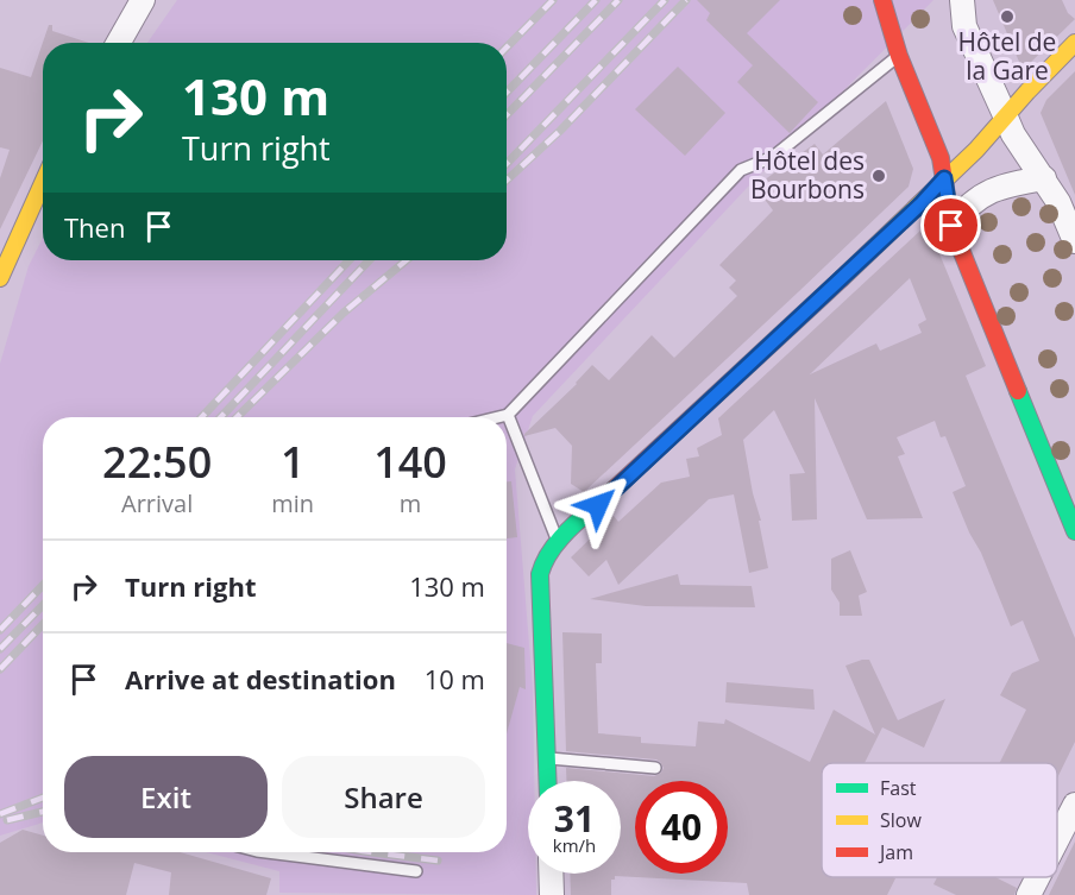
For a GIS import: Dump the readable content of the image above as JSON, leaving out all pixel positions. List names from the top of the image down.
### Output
{
  "places": ["Hôtel de la Gare", "Hôtel des Bourbons"],
  "legend": ["Fast", "Slow", "Jam"],
  "page": {
    "turn": ["130 m", "Turn right"],
    "then": "Then",
    "eta": [
      "22:50",
      "Arrival",
      "1",
      "min",
      "140",
      "m"
    ],
    "list": [
      {
        "name": "Turn right",
        "value": "130 m"
      },
      {
        "name": "Arrive at destination",
        "value": "10 m"
      }
    ],
    "buttons": ["Exit", "Share"],
    "speed": "31 km/h",
    "limit": "40"
  }
}
